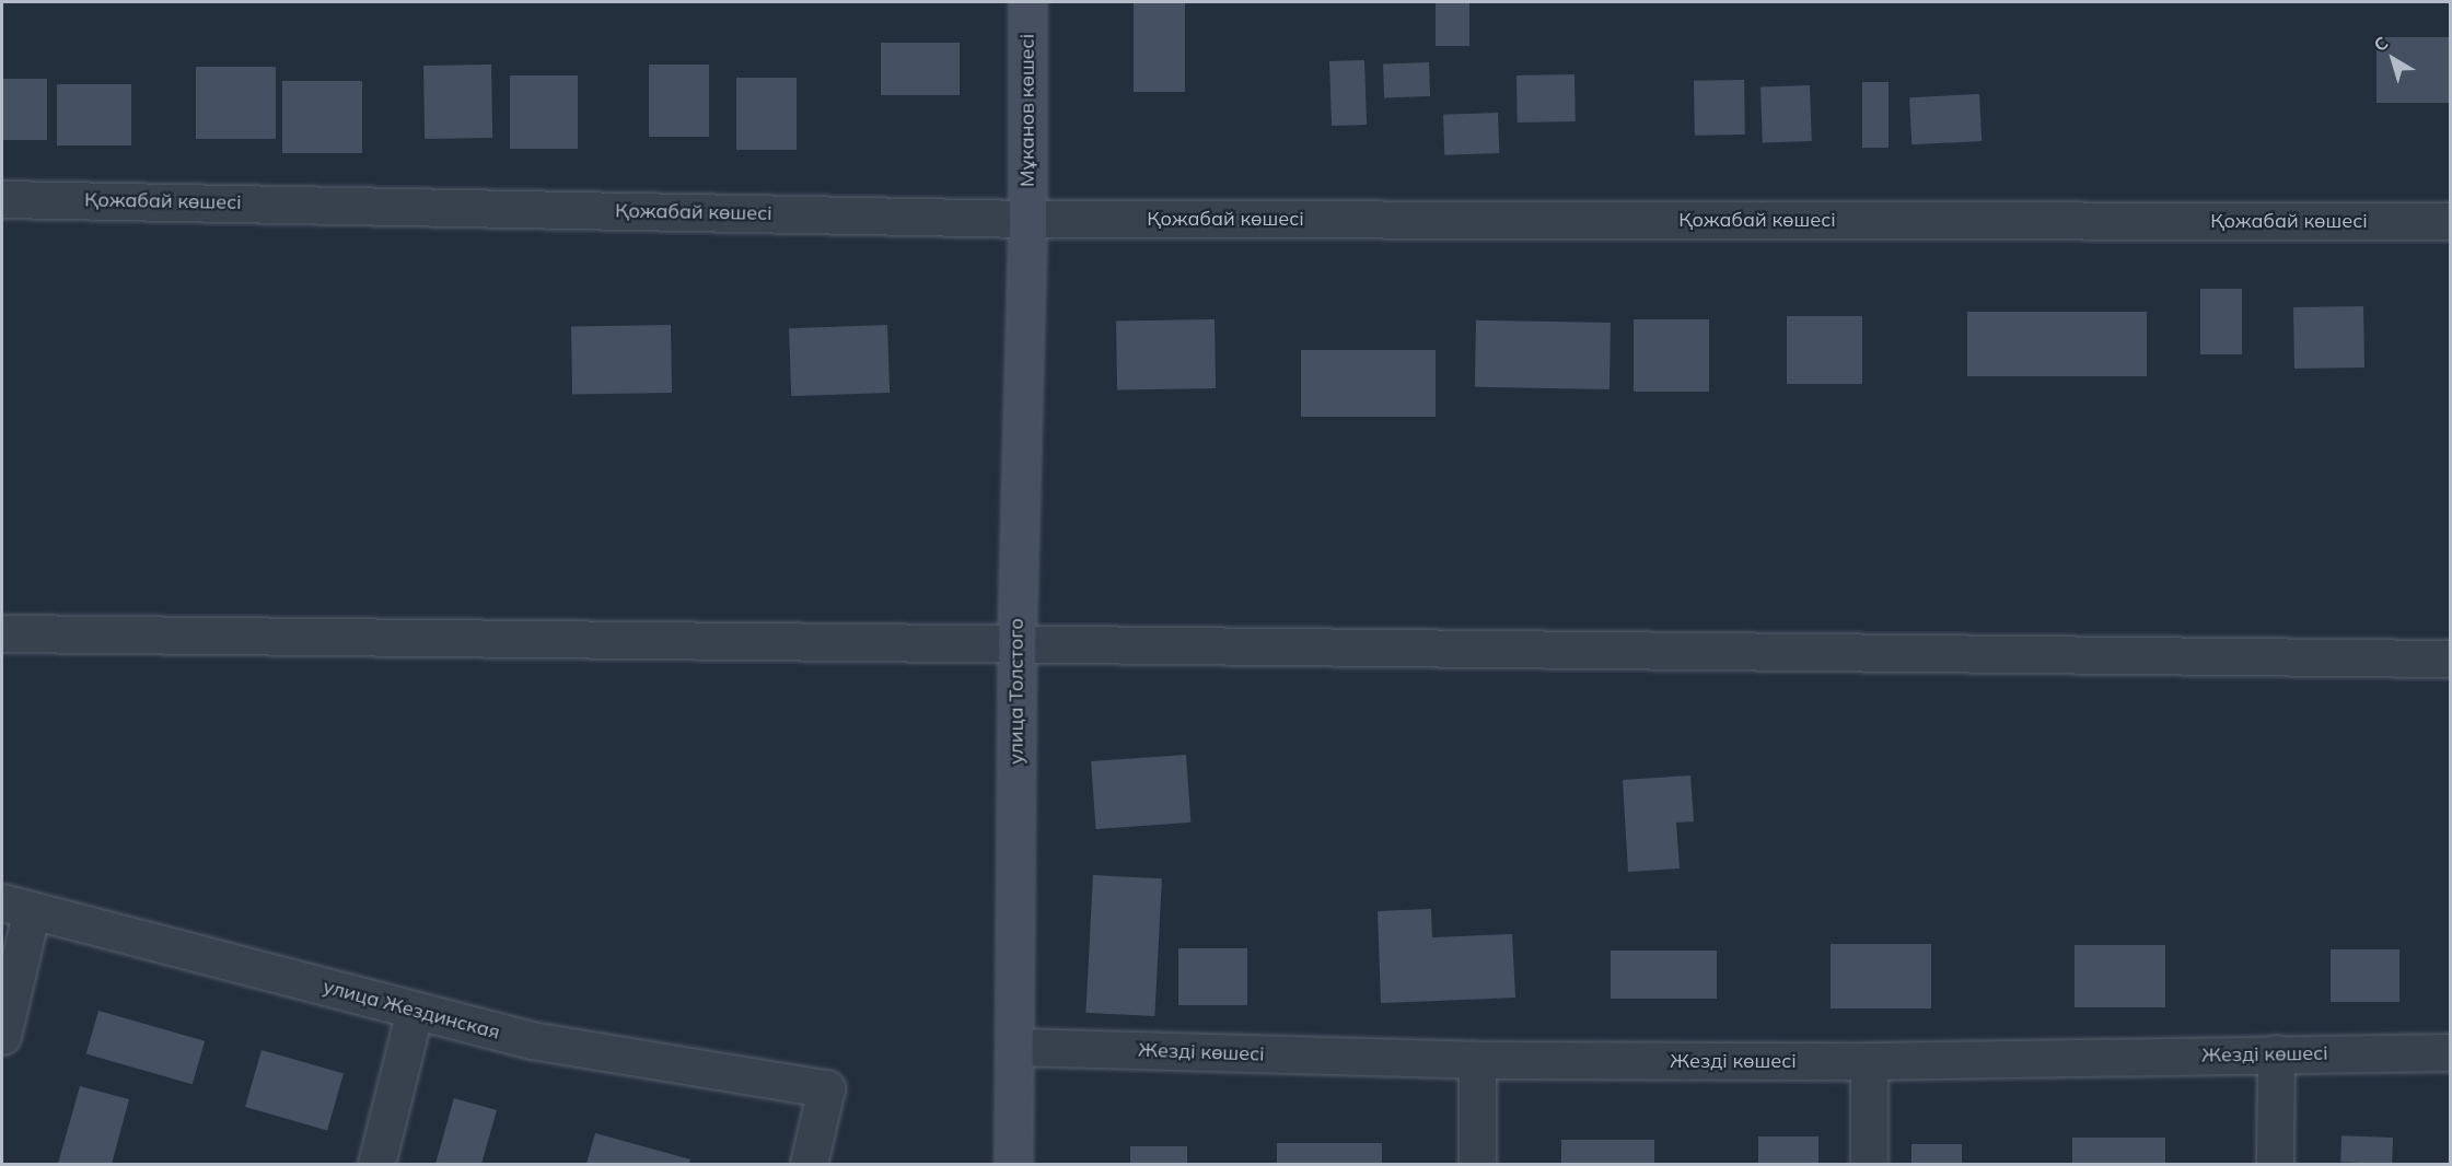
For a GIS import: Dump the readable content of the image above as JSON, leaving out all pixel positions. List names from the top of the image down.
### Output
{
  "streets": {
    "street": [
      "Мұканов көшесі",
      "Қожабай көшесі",
      "улица Толстого",
      "улица Жездинская",
      "Жезді көшесі"
    ]
  },
  "crossings": [
    ["Мұканов көшесі", "Қожабай көшесі"],
    ["Мұканов көшесі", "улица Толстого"],
    ["Қожабай көшесі", "улица Толстого"],
    ["улица Толстого", "Жезді көшесі"]
  ],
  "north": "top left"
}
